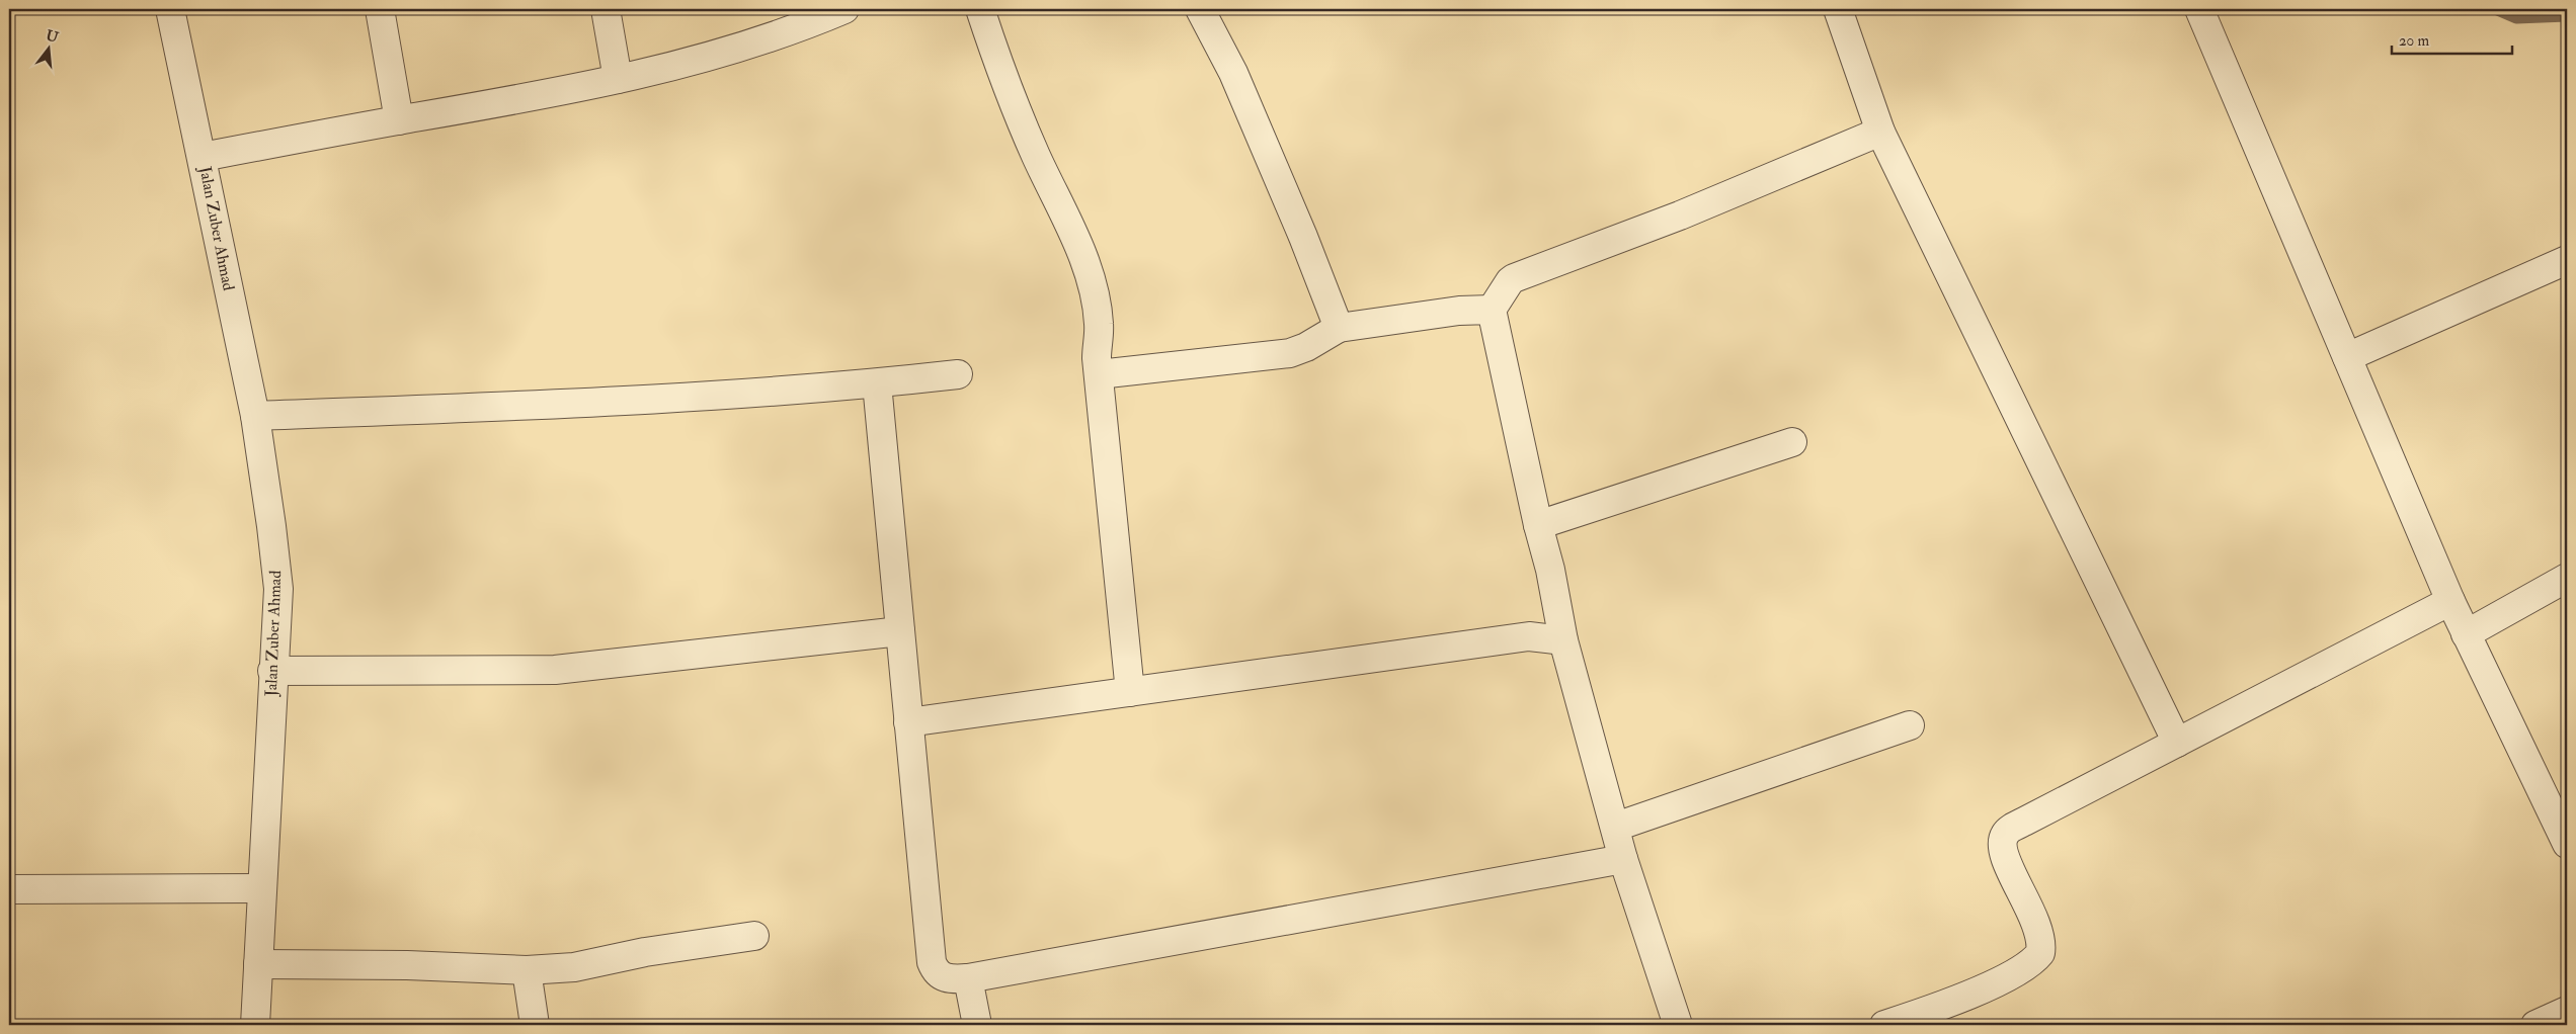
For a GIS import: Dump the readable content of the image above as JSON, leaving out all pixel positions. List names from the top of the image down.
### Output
{
  "streets": {
    "street": ["Jalan Zuber Ahmad"]
  },
  "scale_bar": "20 m",
  "north": "top"
}
